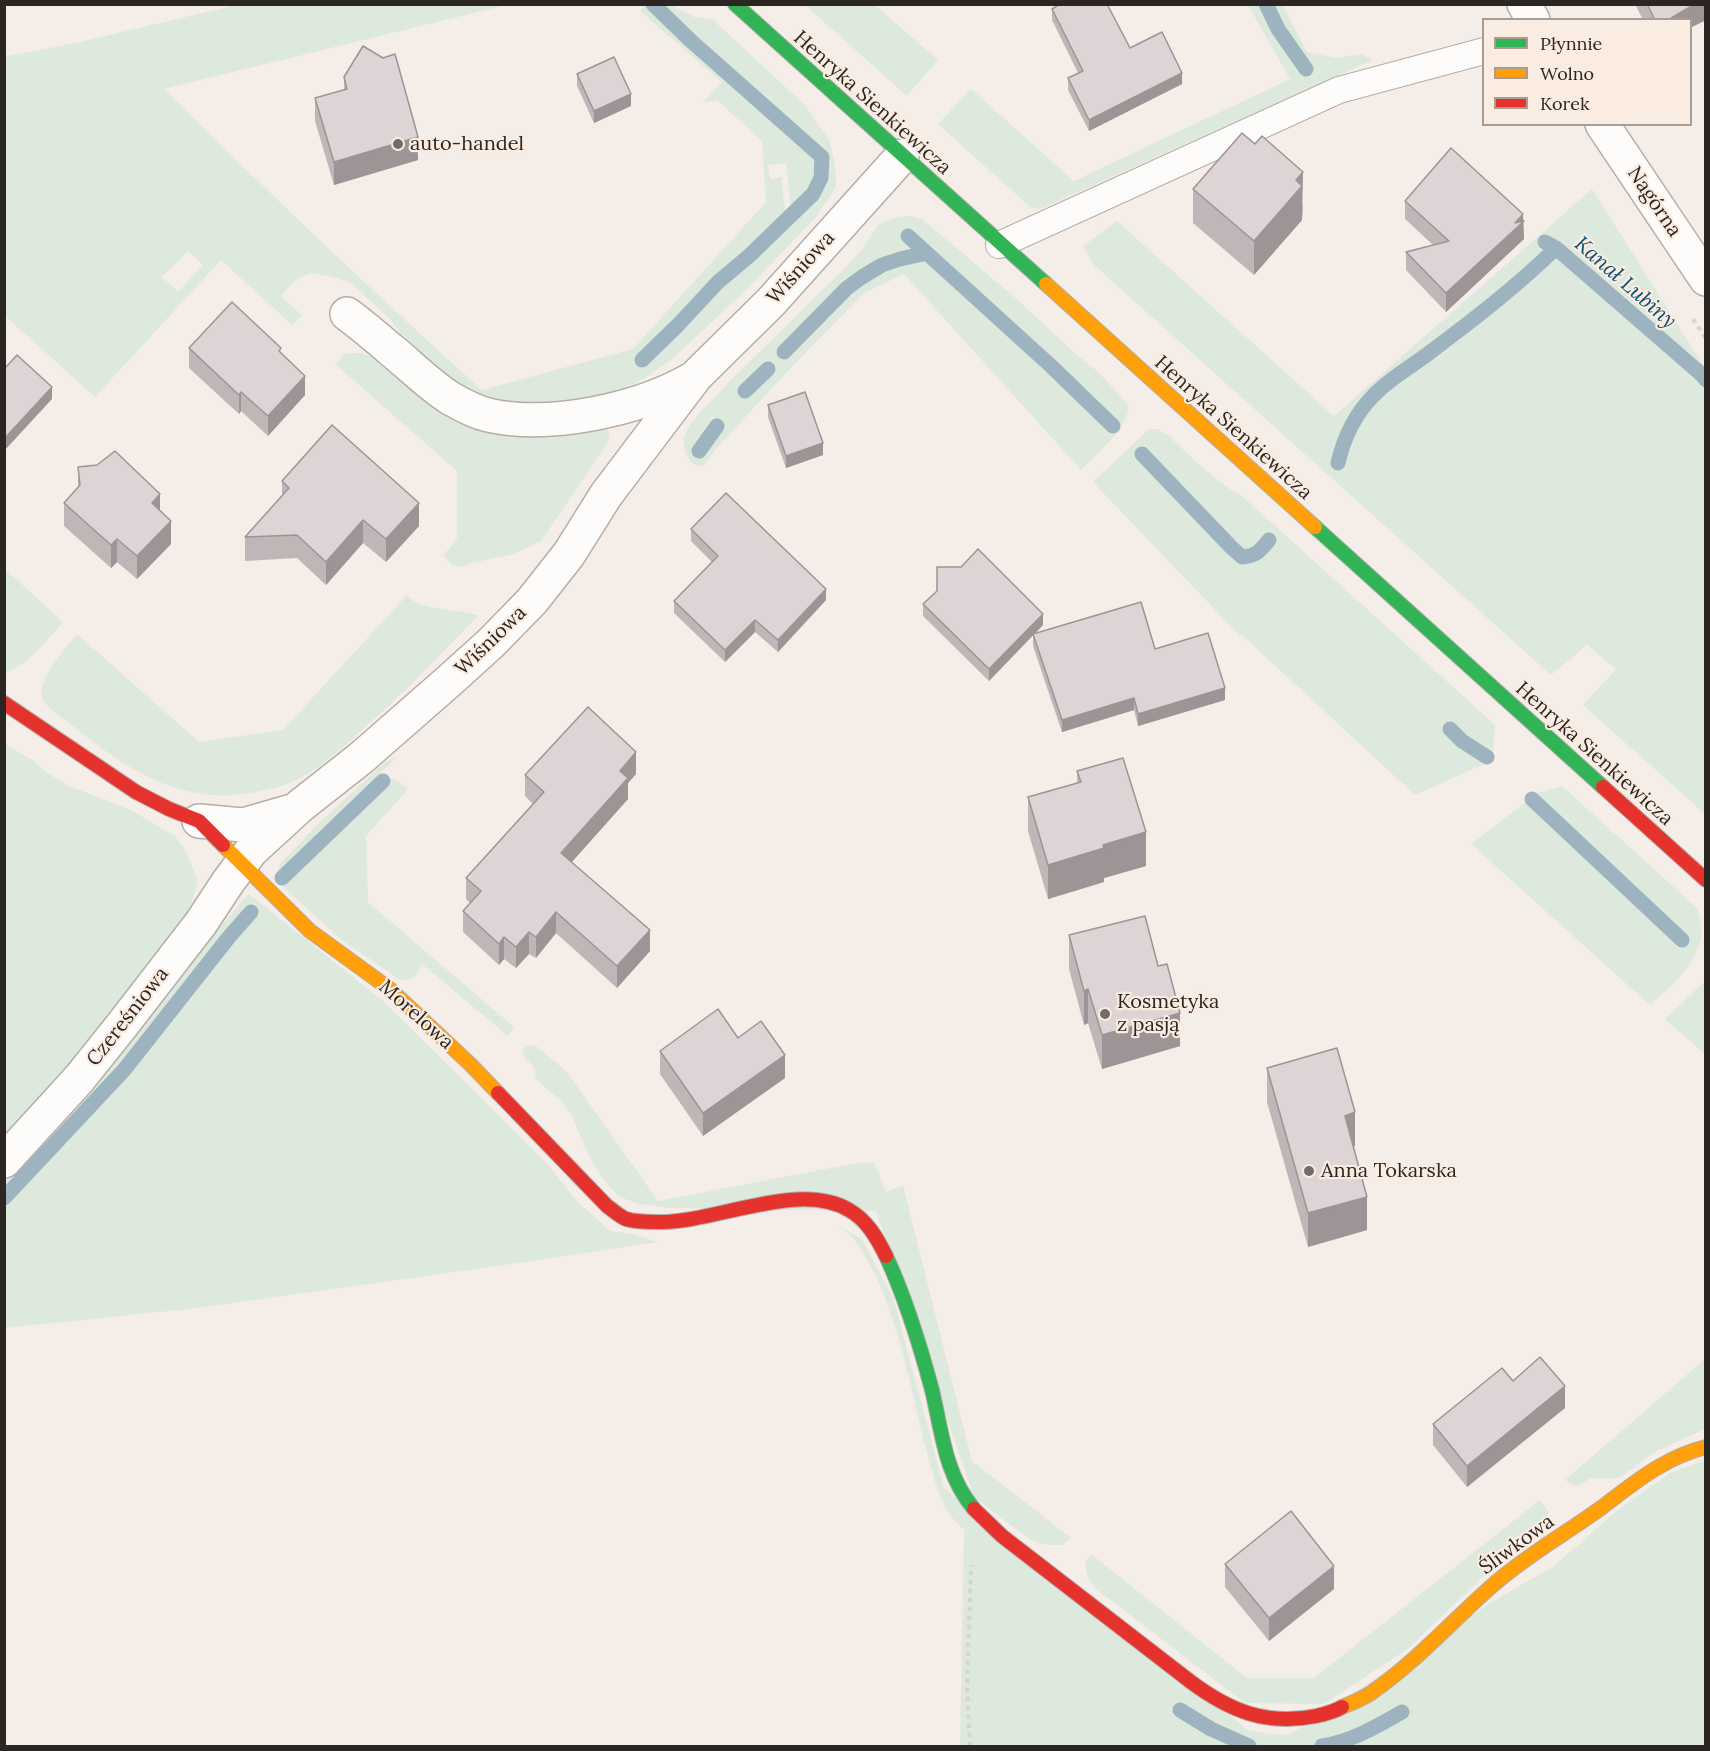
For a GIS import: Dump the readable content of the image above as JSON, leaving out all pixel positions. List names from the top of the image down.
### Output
{
  "streets": {
    "street": [
      "Henryka Sienkiewicza",
      "Nagórna",
      "Wiśniowa",
      "Morelowa",
      "Czereśniowa",
      "Śliwkowa"
    ]
  },
  "crossings": [
    ["Henryka Sienkiewicza", "Wiśniowa"],
    ["Wiśniowa", "Morelowa"],
    ["Wiśniowa", "Czereśniowa"],
    ["Morelowa", "Czereśniowa"],
    ["Morelowa", "Śliwkowa"]
  ],
  "water": ["Kanał Lubiny"],
  "places": ["auto-handel", "Kosmetyka z pasją", "Anna Tokarska"],
  "legend": ["Płynnie", "Wolno", "Korek"]
}
